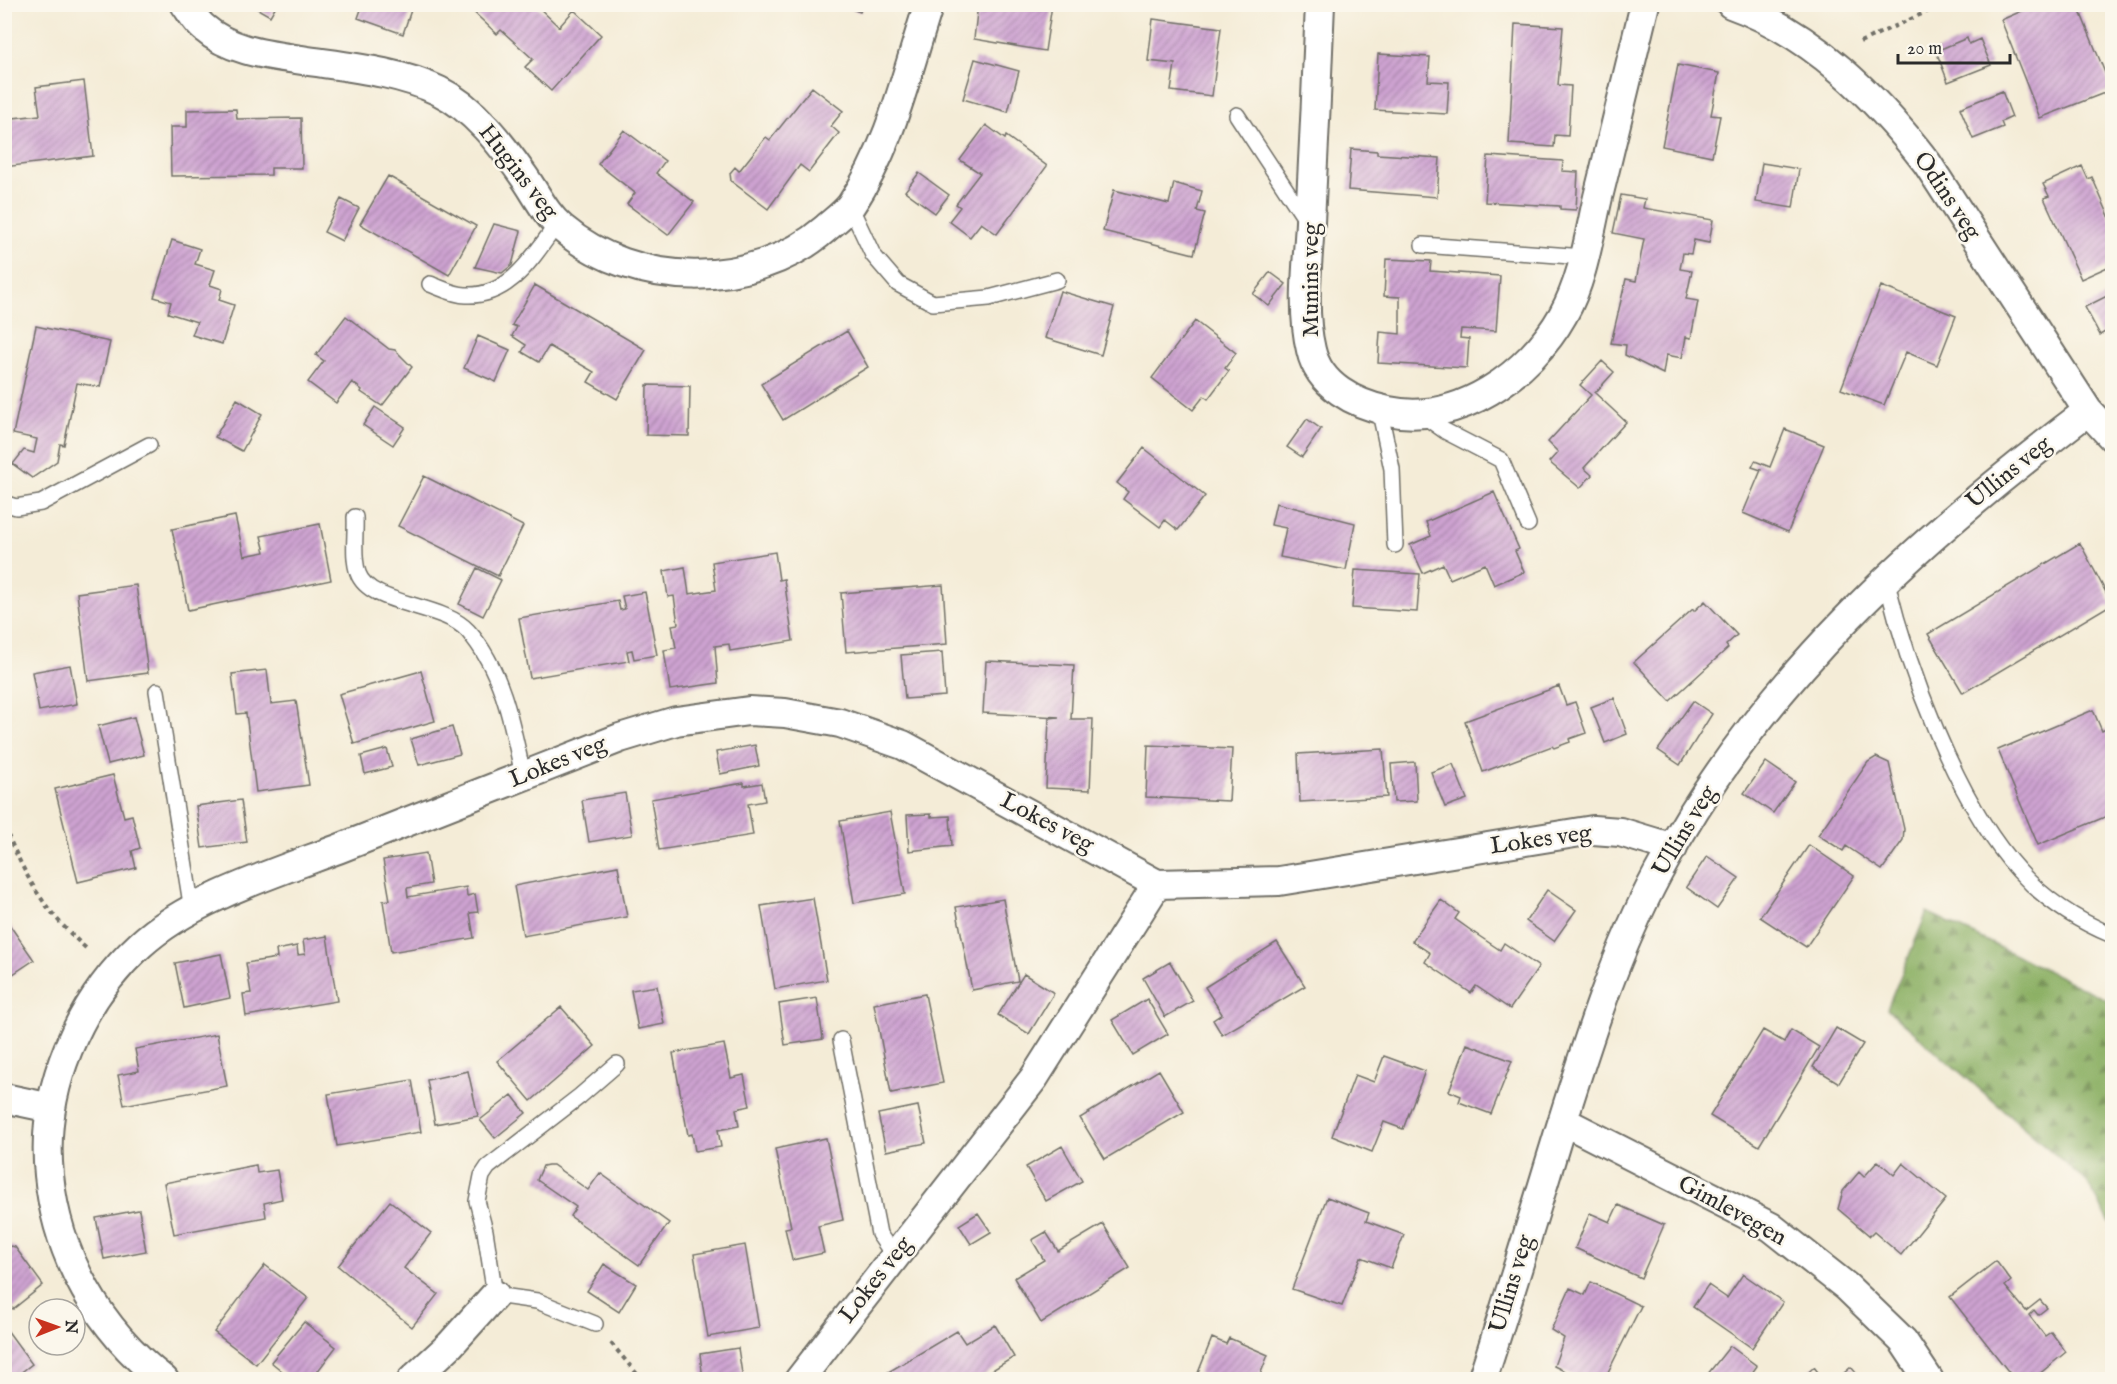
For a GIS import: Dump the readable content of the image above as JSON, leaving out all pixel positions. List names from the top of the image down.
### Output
{
  "streets": {
    "street": [
      "Hugins veg",
      "Odins veg",
      "Munins veg",
      "Ullins veg",
      "Lokes veg",
      "Gimlevegen"
    ]
  },
  "crossings": [
    ["Odins veg", "Ullins veg"],
    ["Ullins veg", "Lokes veg"],
    ["Ullins veg", "Gimlevegen"]
  ],
  "scale_bar": "20 m",
  "north": "right"
}
